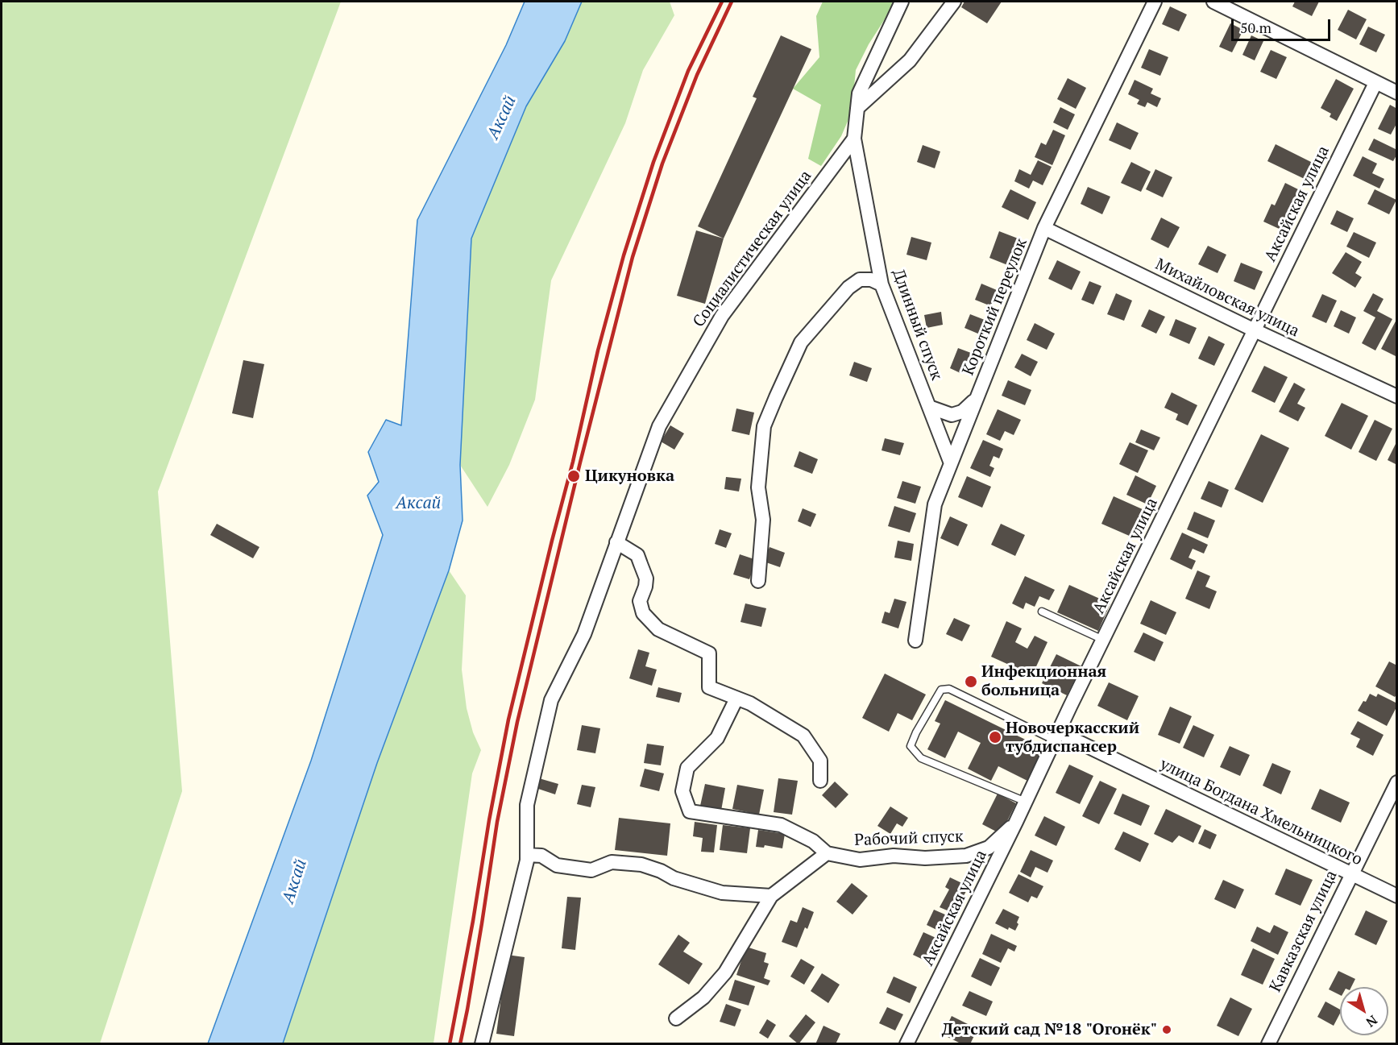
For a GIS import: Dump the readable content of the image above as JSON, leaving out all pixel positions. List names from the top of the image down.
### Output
{
  "streets": {
    "street": [
      "Аксайская улица",
      "Социалистическая улица",
      "Михайловская улица",
      "Короткий переулок",
      "Длинный спуск",
      "улица Богдана Хмельницкого",
      "Рабочий спуск",
      "Кавказская улица"
    ]
  },
  "crossings": [
    ["Аксайская улица", "Михайловская улица"],
    ["Аксайская улица", "улица Богдана Хмельницкого"],
    ["Аксайская улица", "Рабочий спуск"],
    ["Социалистическая улица", "Длинный спуск"],
    ["Михайловская улица", "Короткий переулок"],
    ["Короткий переулок", "Длинный спуск"],
    ["улица Богдана Хмельницкого", "Кавказская улица"]
  ],
  "water": ["Аксай"],
  "places": [
    "Цикуновка",
    "Инфекционная больница",
    "Новочеркасский тубдиспансер",
    "Детский сад №18 \"Огонёк\""
  ],
  "scale_bar": "50 m",
  "north": "bottom right"
}
